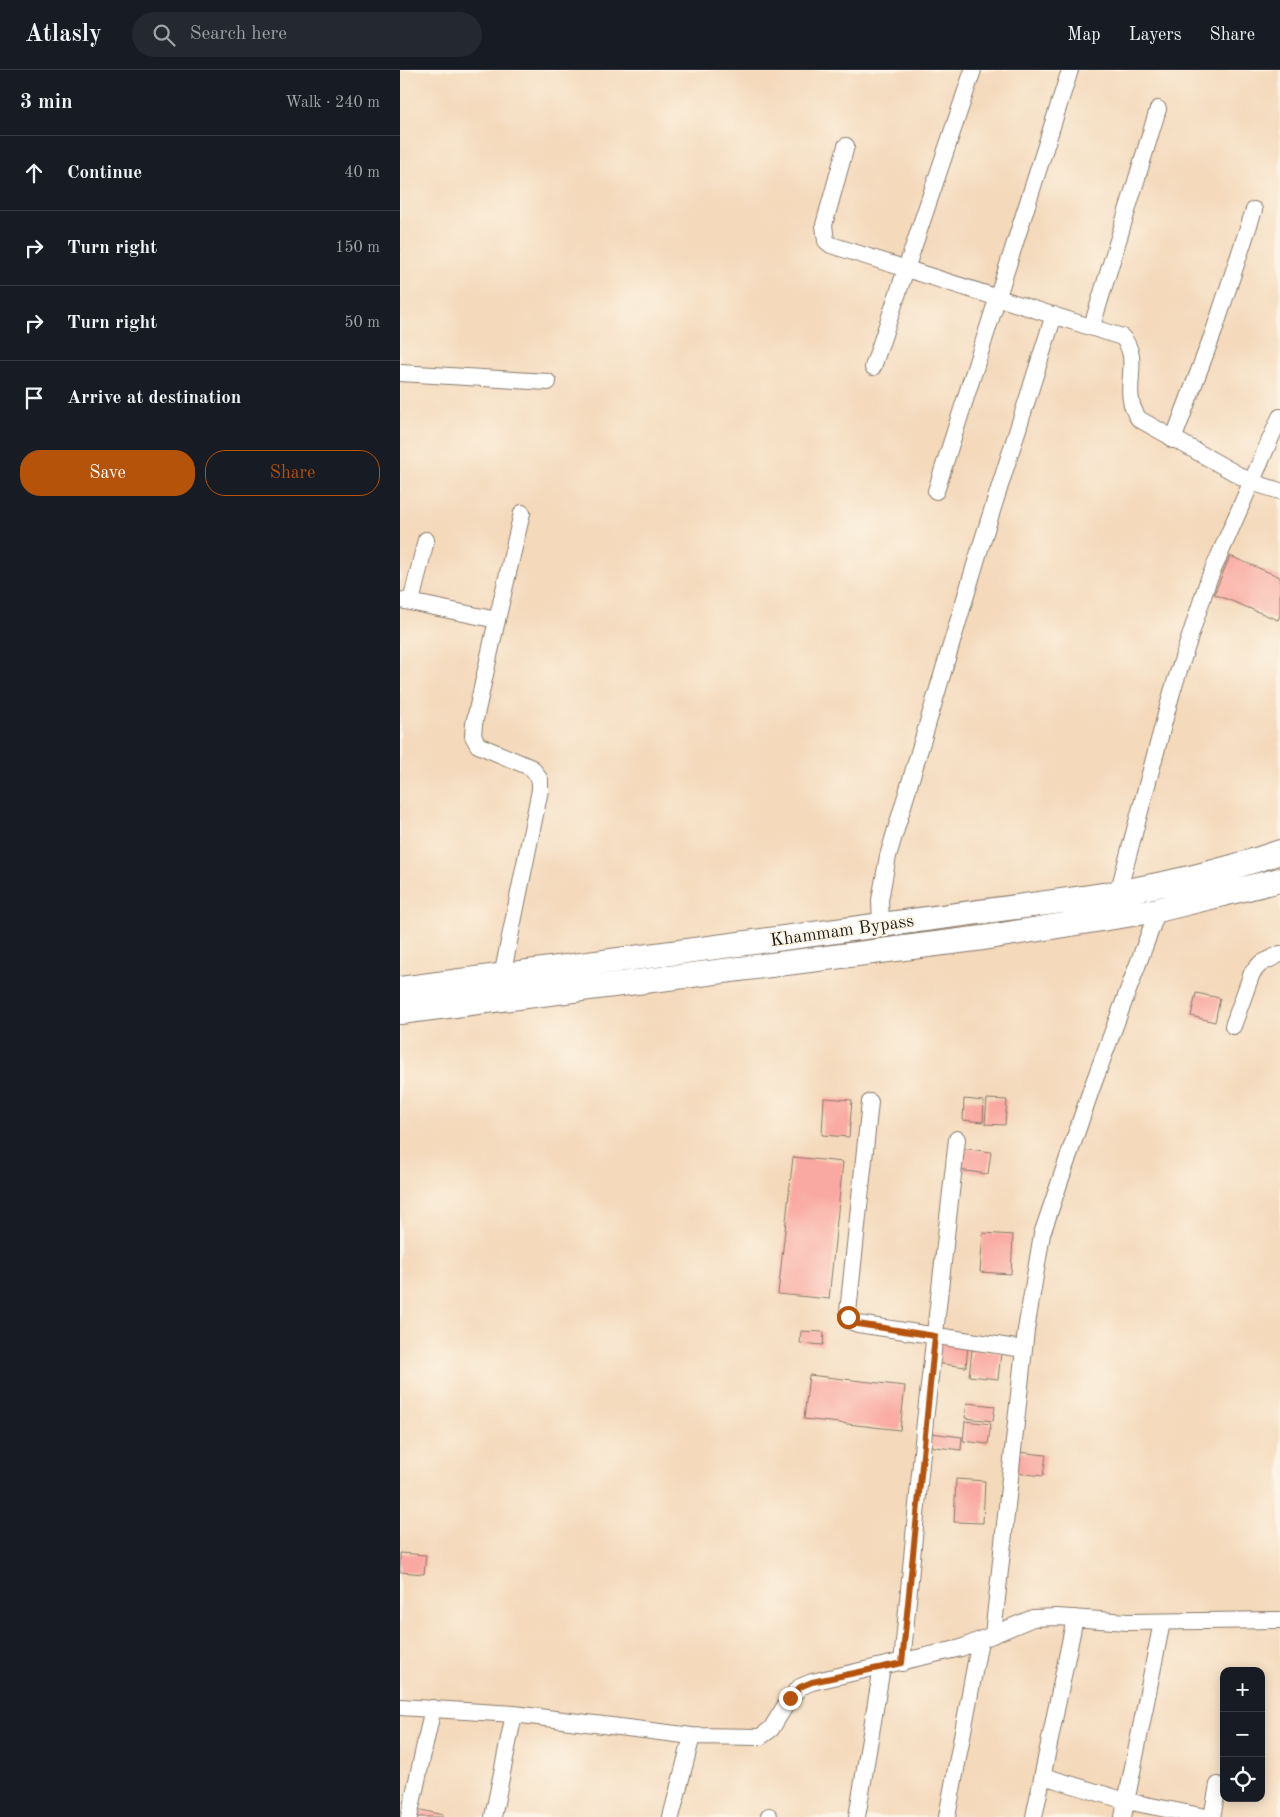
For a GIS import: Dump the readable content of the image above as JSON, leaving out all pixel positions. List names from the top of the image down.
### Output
{
  "streets": {
    "highway": ["Khammam Bypass"]
  },
  "page": {
    "header": "Atlasly",
    "search": "Search here",
    "nav": ["Map", "Layers", "Share"],
    "heading": ["3 min", "Walk · 240 m"],
    "list": [
      ["Continue", "40 m"],
      ["Turn right", "150 m"],
      ["Turn right", "50 m"],
      "Arrive at destination"
    ],
    "buttons": ["Save", "Share"],
    "map_buttons": ["+", "−"]
  }
}
